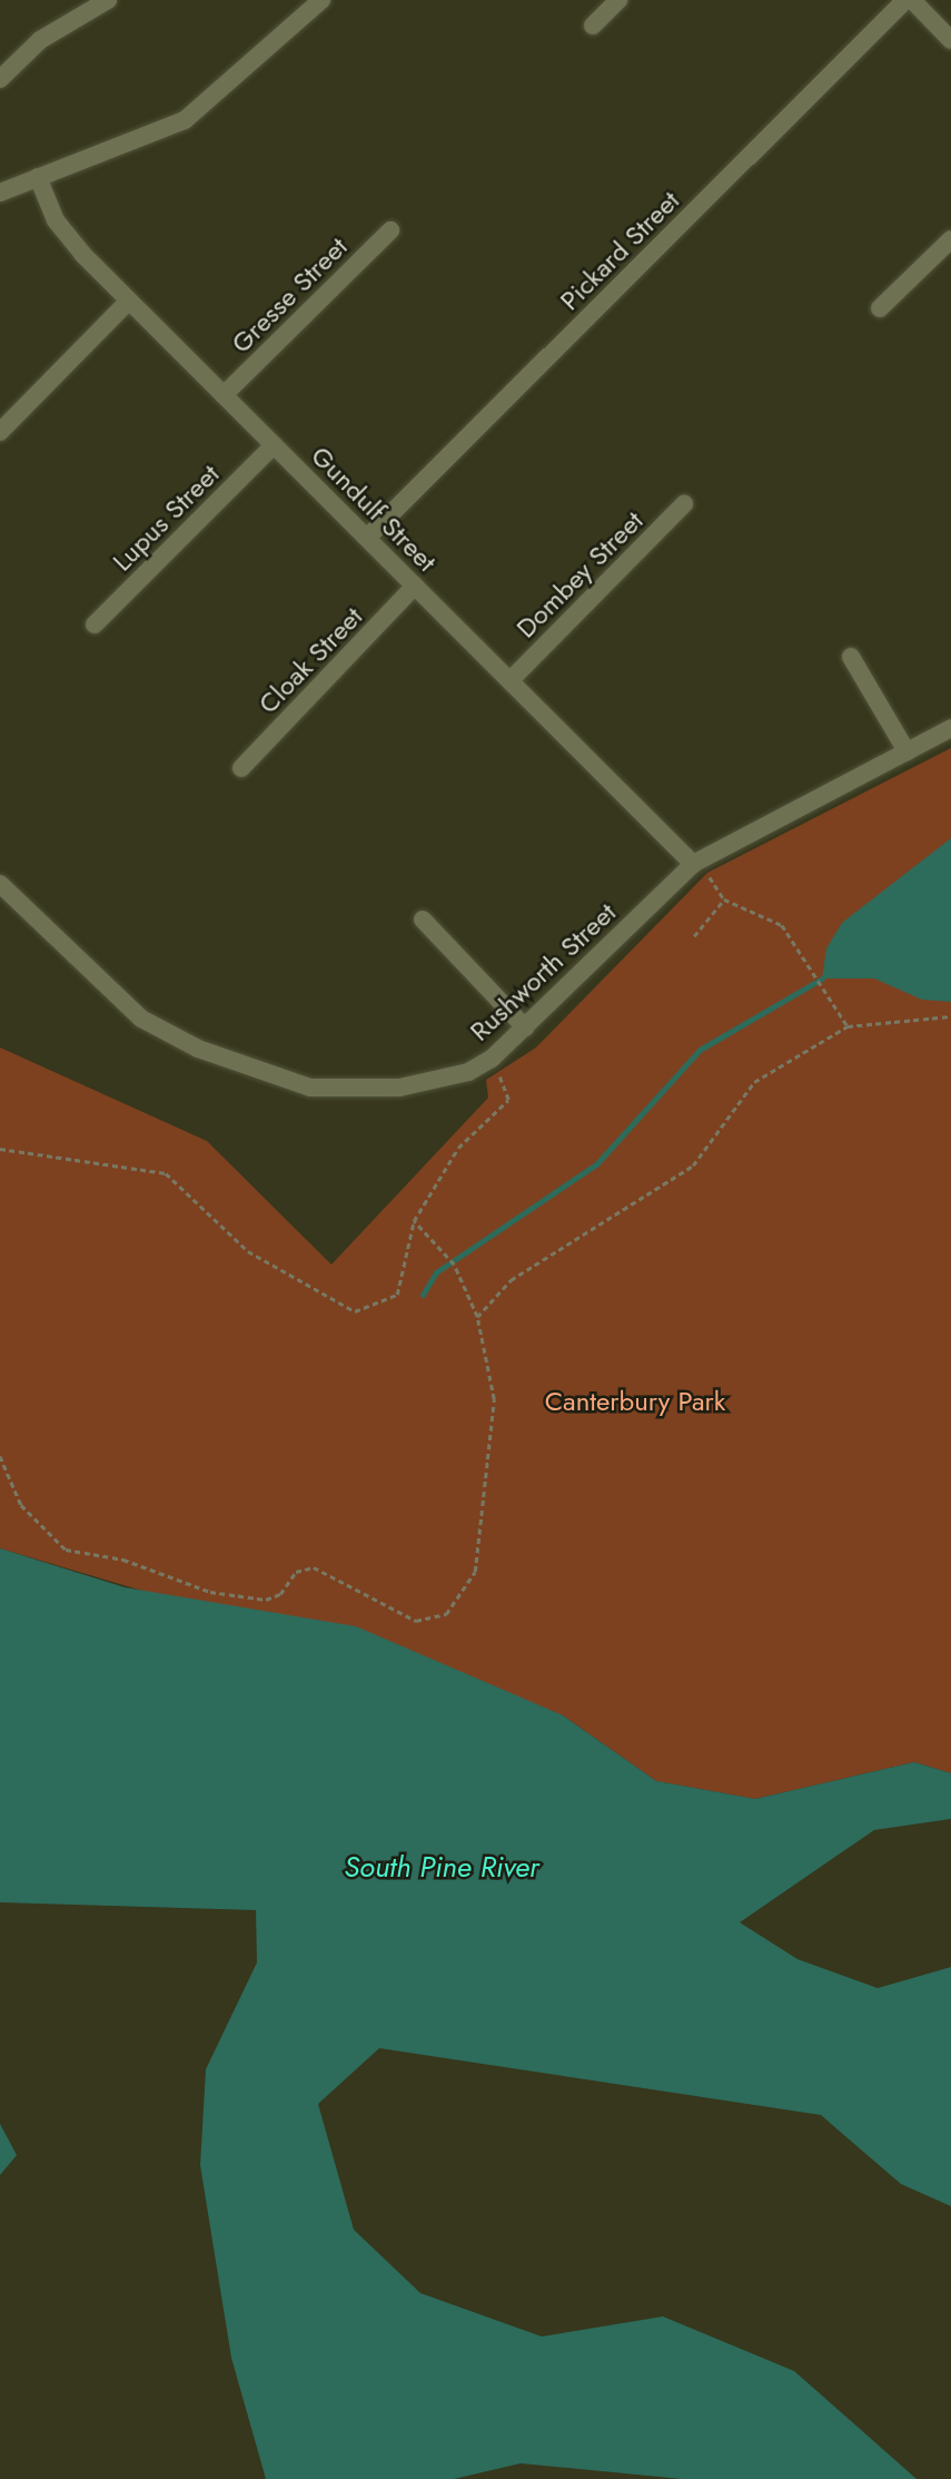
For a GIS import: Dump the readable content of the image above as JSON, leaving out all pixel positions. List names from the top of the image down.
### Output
{
  "streets": {
    "street": [
      "Pickard Street",
      "Gresse Street",
      "Gundulf Street",
      "Lupus Street",
      "Dombey Street",
      "Cloak Street",
      "Rushworth Street"
    ]
  },
  "crossings": [
    ["Pickard Street", "Gundulf Street"],
    ["Gresse Street", "Gundulf Street"],
    ["Gundulf Street", "Lupus Street"],
    ["Gundulf Street", "Dombey Street"],
    ["Gundulf Street", "Cloak Street"],
    ["Gundulf Street", "Rushworth Street"]
  ],
  "water": ["South Pine River"],
  "parks": ["Canterbury Park"]
}
